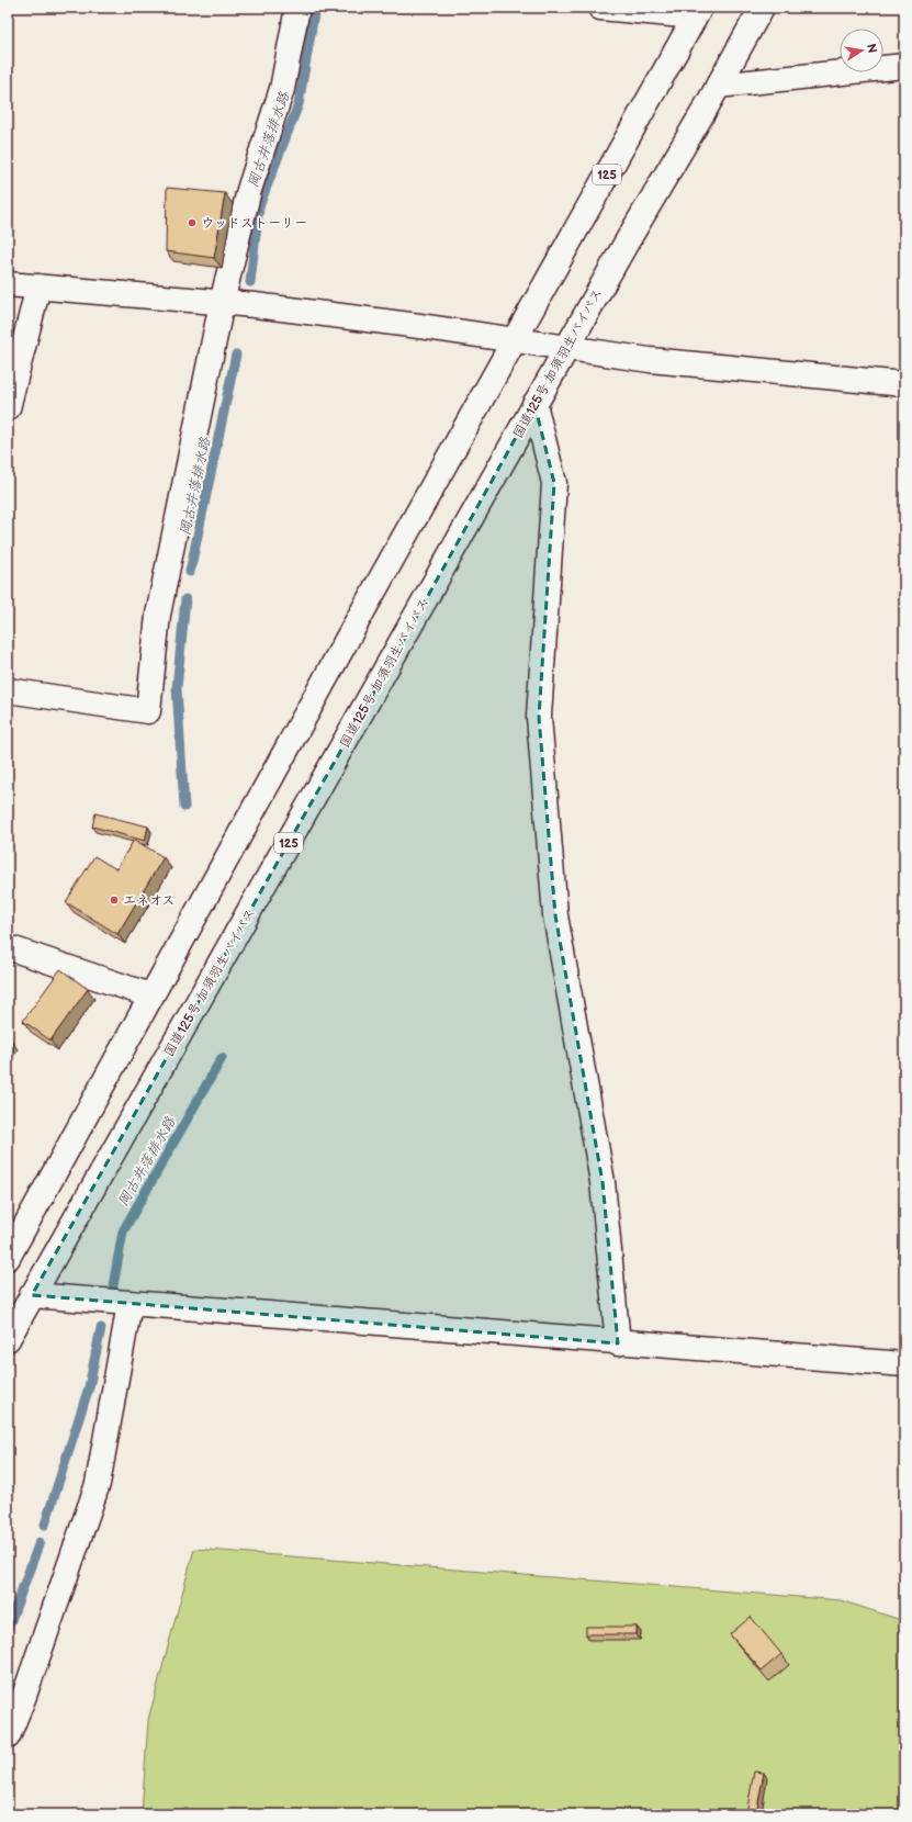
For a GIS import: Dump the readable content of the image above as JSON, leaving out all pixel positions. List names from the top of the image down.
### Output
{
  "streets": {
    "main road": ["125", "国道125号 加須羽生バイパス"]
  },
  "water": ["岡古井落排水路"],
  "places": ["ウッドストーリー", "エネオス"],
  "north": "right"
}
